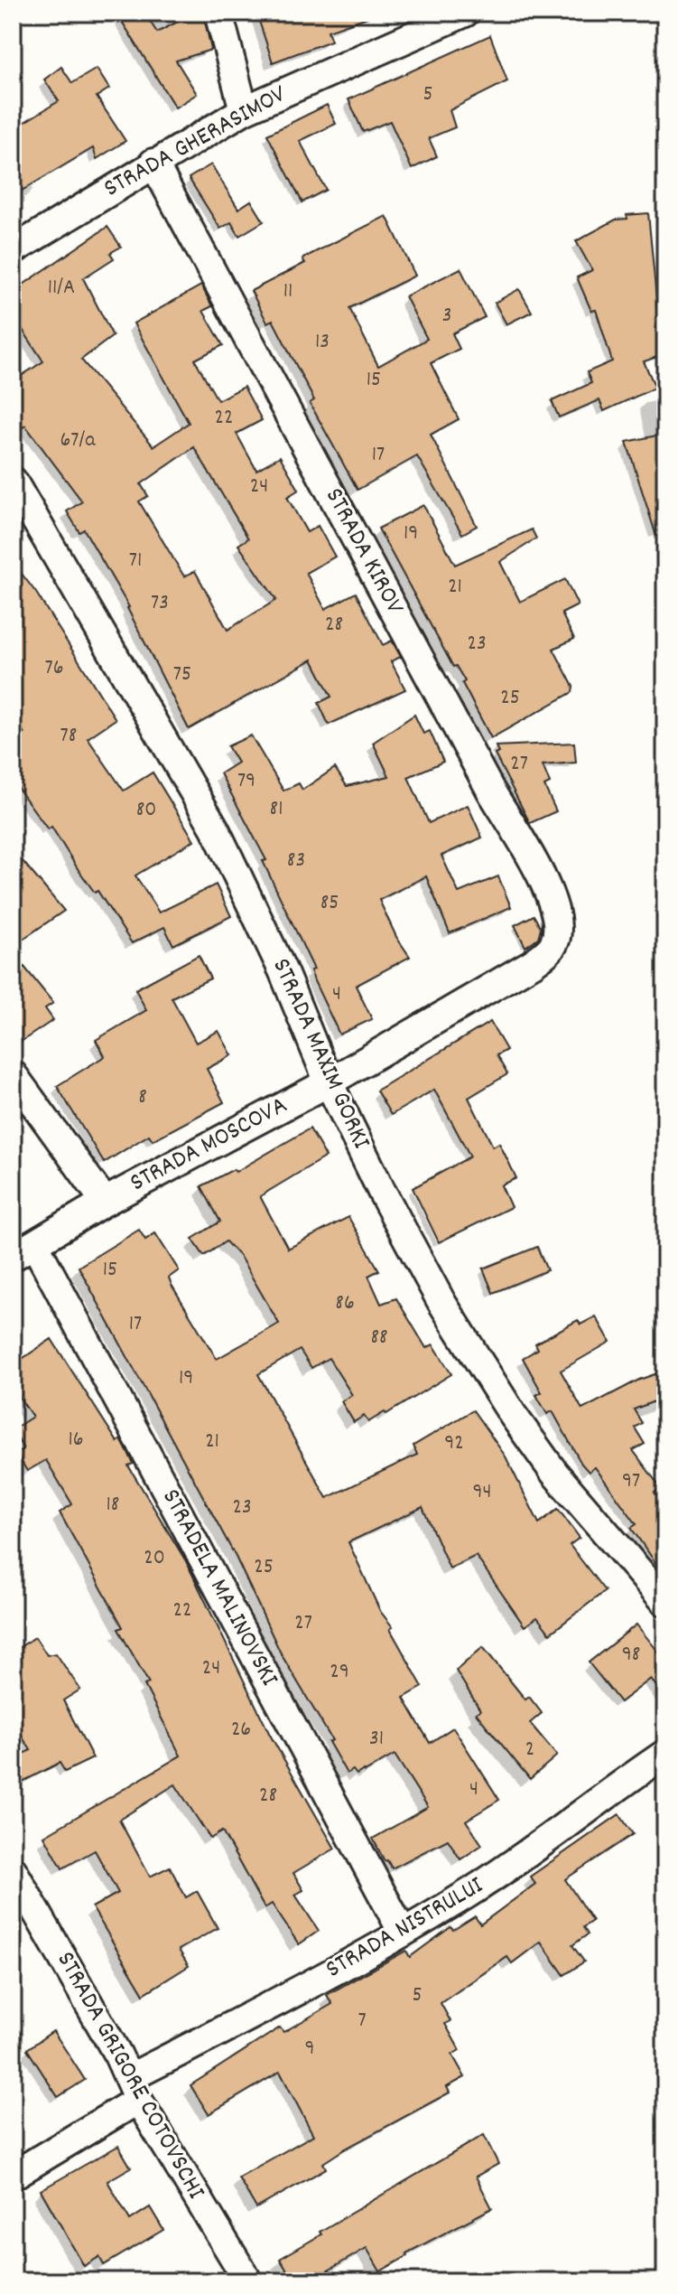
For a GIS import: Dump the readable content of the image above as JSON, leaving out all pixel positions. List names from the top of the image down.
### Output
{
  "streets": {
    "street": [
      "STRADA GHERASIMOV",
      "STRADA KIROV",
      "STRADA MAXIM GORKI",
      "STRADA MOSCOVA",
      "STRADELA MALINOVSKI",
      "STRADA NISTRULUI",
      "STRADA GRIGORE COTOVSCHI"
    ]
  },
  "crossings": [
    ["STRADA GHERASIMOV", "STRADA KIROV"],
    ["STRADA KIROV", "STRADA MOSCOVA"],
    ["STRADA MAXIM GORKI", "STRADA MOSCOVA"],
    ["STRADA MOSCOVA", "STRADELA MALINOVSKI"],
    ["STRADELA MALINOVSKI", "STRADA NISTRULUI"],
    ["STRADA NISTRULUI", "STRADA GRIGORE COTOVSCHI"]
  ],
  "house_numbers": [
    "5",
    "11/A",
    "11",
    "3",
    "13",
    "15",
    "22",
    "67/a",
    "17",
    "24",
    "19",
    "71",
    "21",
    "73",
    "28",
    "23",
    "76",
    "75",
    "25",
    "78",
    "27",
    "79",
    "81",
    "80",
    "83",
    "85",
    "4",
    "8",
    "15",
    "86",
    "17",
    "88",
    "19",
    "16",
    "21",
    "92",
    "97",
    "94",
    "18",
    "23",
    "20",
    "25",
    "22",
    "27",
    "98",
    "24",
    "29",
    "26",
    "31",
    "2",
    "4",
    "28",
    "5",
    "7",
    "9"
  ]
}
